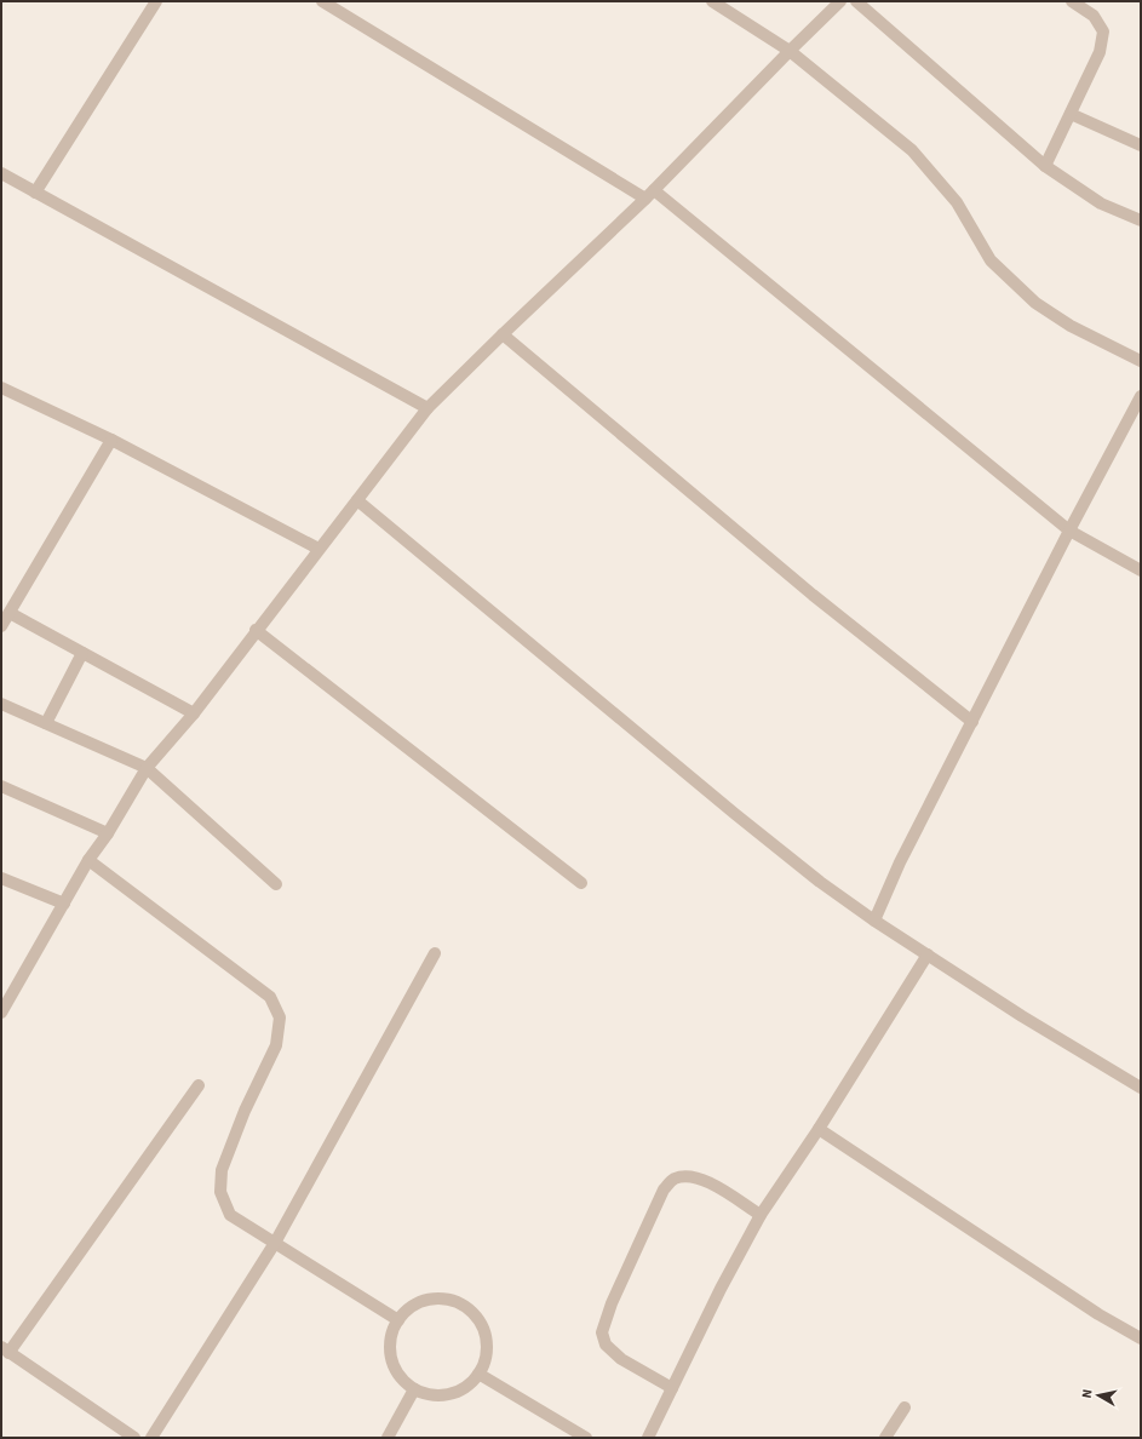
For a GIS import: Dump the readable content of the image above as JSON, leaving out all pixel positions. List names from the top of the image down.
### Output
{
  "north": "left"
}
